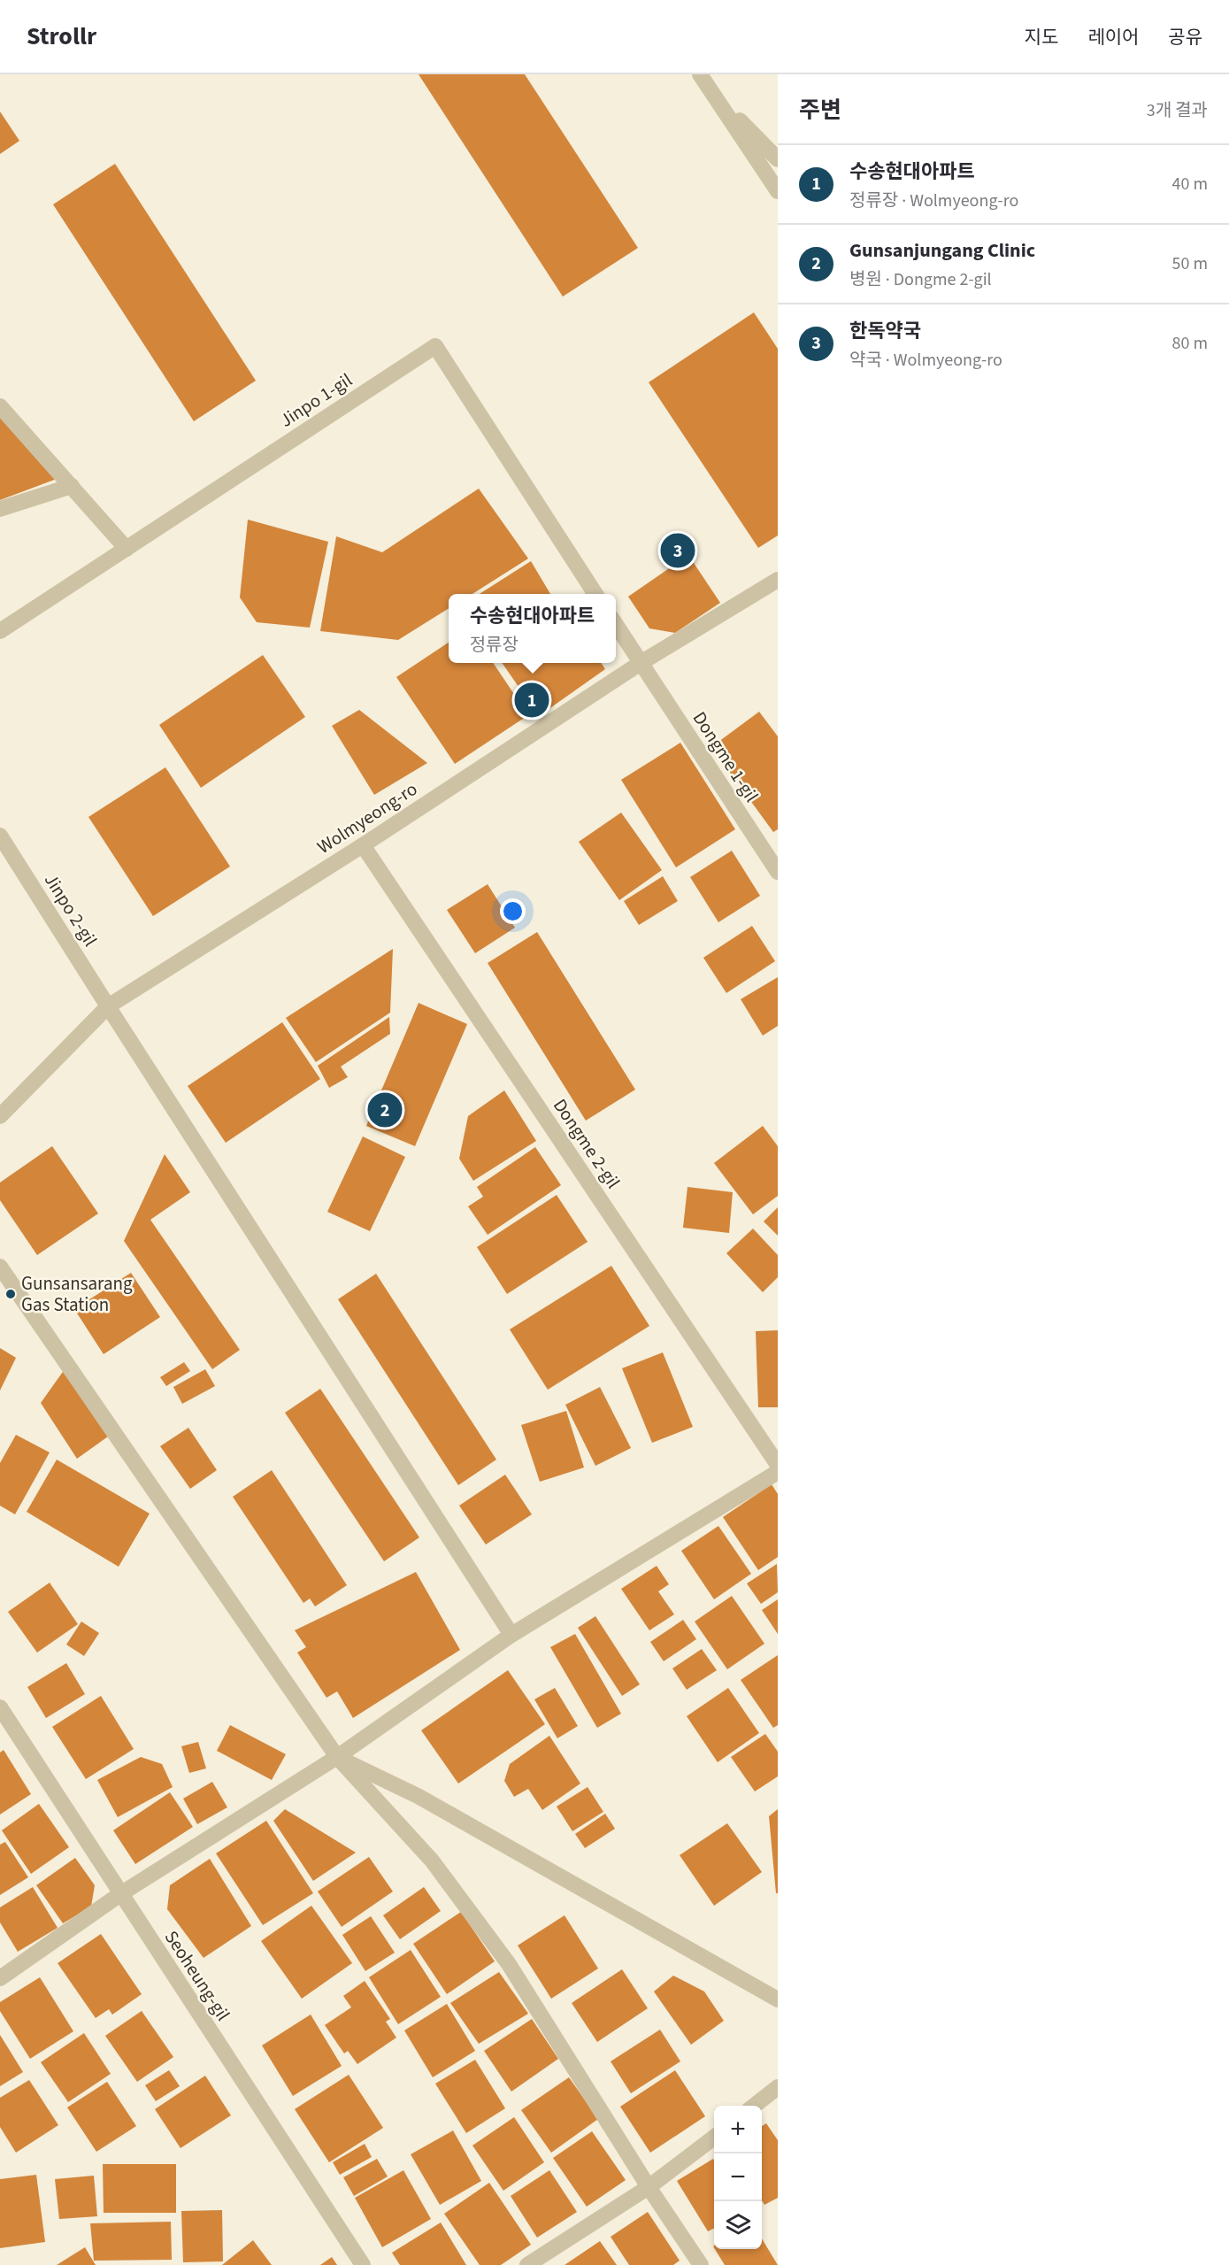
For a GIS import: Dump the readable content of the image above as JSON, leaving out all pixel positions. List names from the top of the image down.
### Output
{
  "streets": {
    "street": [
      "Jinpo 1-gil",
      "Dongme 1-gil",
      "Wolmyeong-ro",
      "Jinpo 2-gil",
      "Dongme 2-gil",
      "Seoheung-gil"
    ]
  },
  "crossings": [
    ["Dongme 1-gil", "Wolmyeong-ro"],
    ["Wolmyeong-ro", "Jinpo 2-gil"],
    ["Wolmyeong-ro", "Dongme 2-gil"]
  ],
  "places": ["Gunsansarang Gas Station"],
  "page": {
    "header": "Strollr",
    "nav": ["지도", "레이어", "공유"],
    "heading": ["주변", "3개 결과"],
    "list": [
      {
        "mark": "1",
        "name": "수송현대아파트",
        "note": "정류장 · Wolmyeong-ro",
        "value": "40 m"
      },
      {
        "mark": "2",
        "name": "Gunsanjungang Clinic",
        "note": "병원 · Dongme 2-gil",
        "value": "50 m"
      },
      {
        "mark": "3",
        "name": "한독약국",
        "note": "약국 · Wolmyeong-ro",
        "value": "80 m"
      }
    ],
    "pins": ["3", "1", "2"],
    "popup": ["수송현대아파트", "정류장"],
    "map_buttons": ["+", "−"]
  }
}
